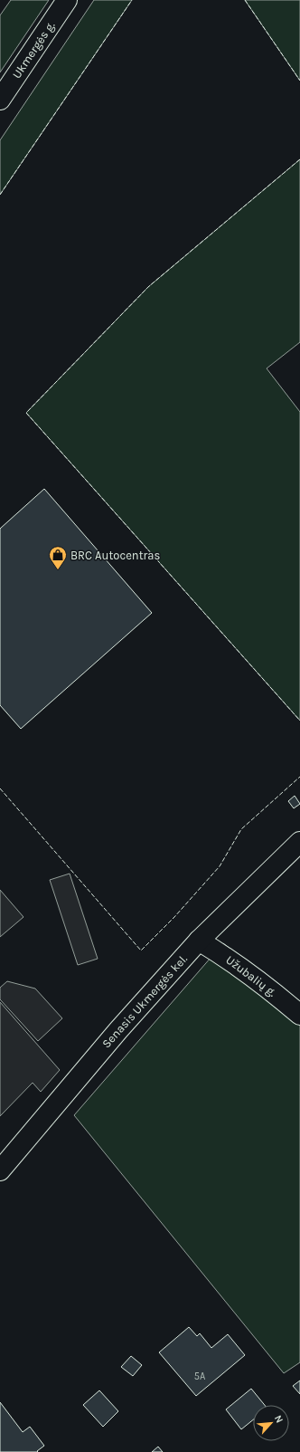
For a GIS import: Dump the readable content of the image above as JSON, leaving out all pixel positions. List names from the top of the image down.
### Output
{
  "streets": {
    "main road": ["Ukmergės g.", "Užubalių g.", "Senasis Ukmergės kel."]
  },
  "crossings": [
    ["Užubalių g.", "Senasis Ukmergės kel."]
  ],
  "places": {
    "shop": ["BRC Autocentras"]
  },
  "house_numbers": ["5A"],
  "north": "top right"
}
